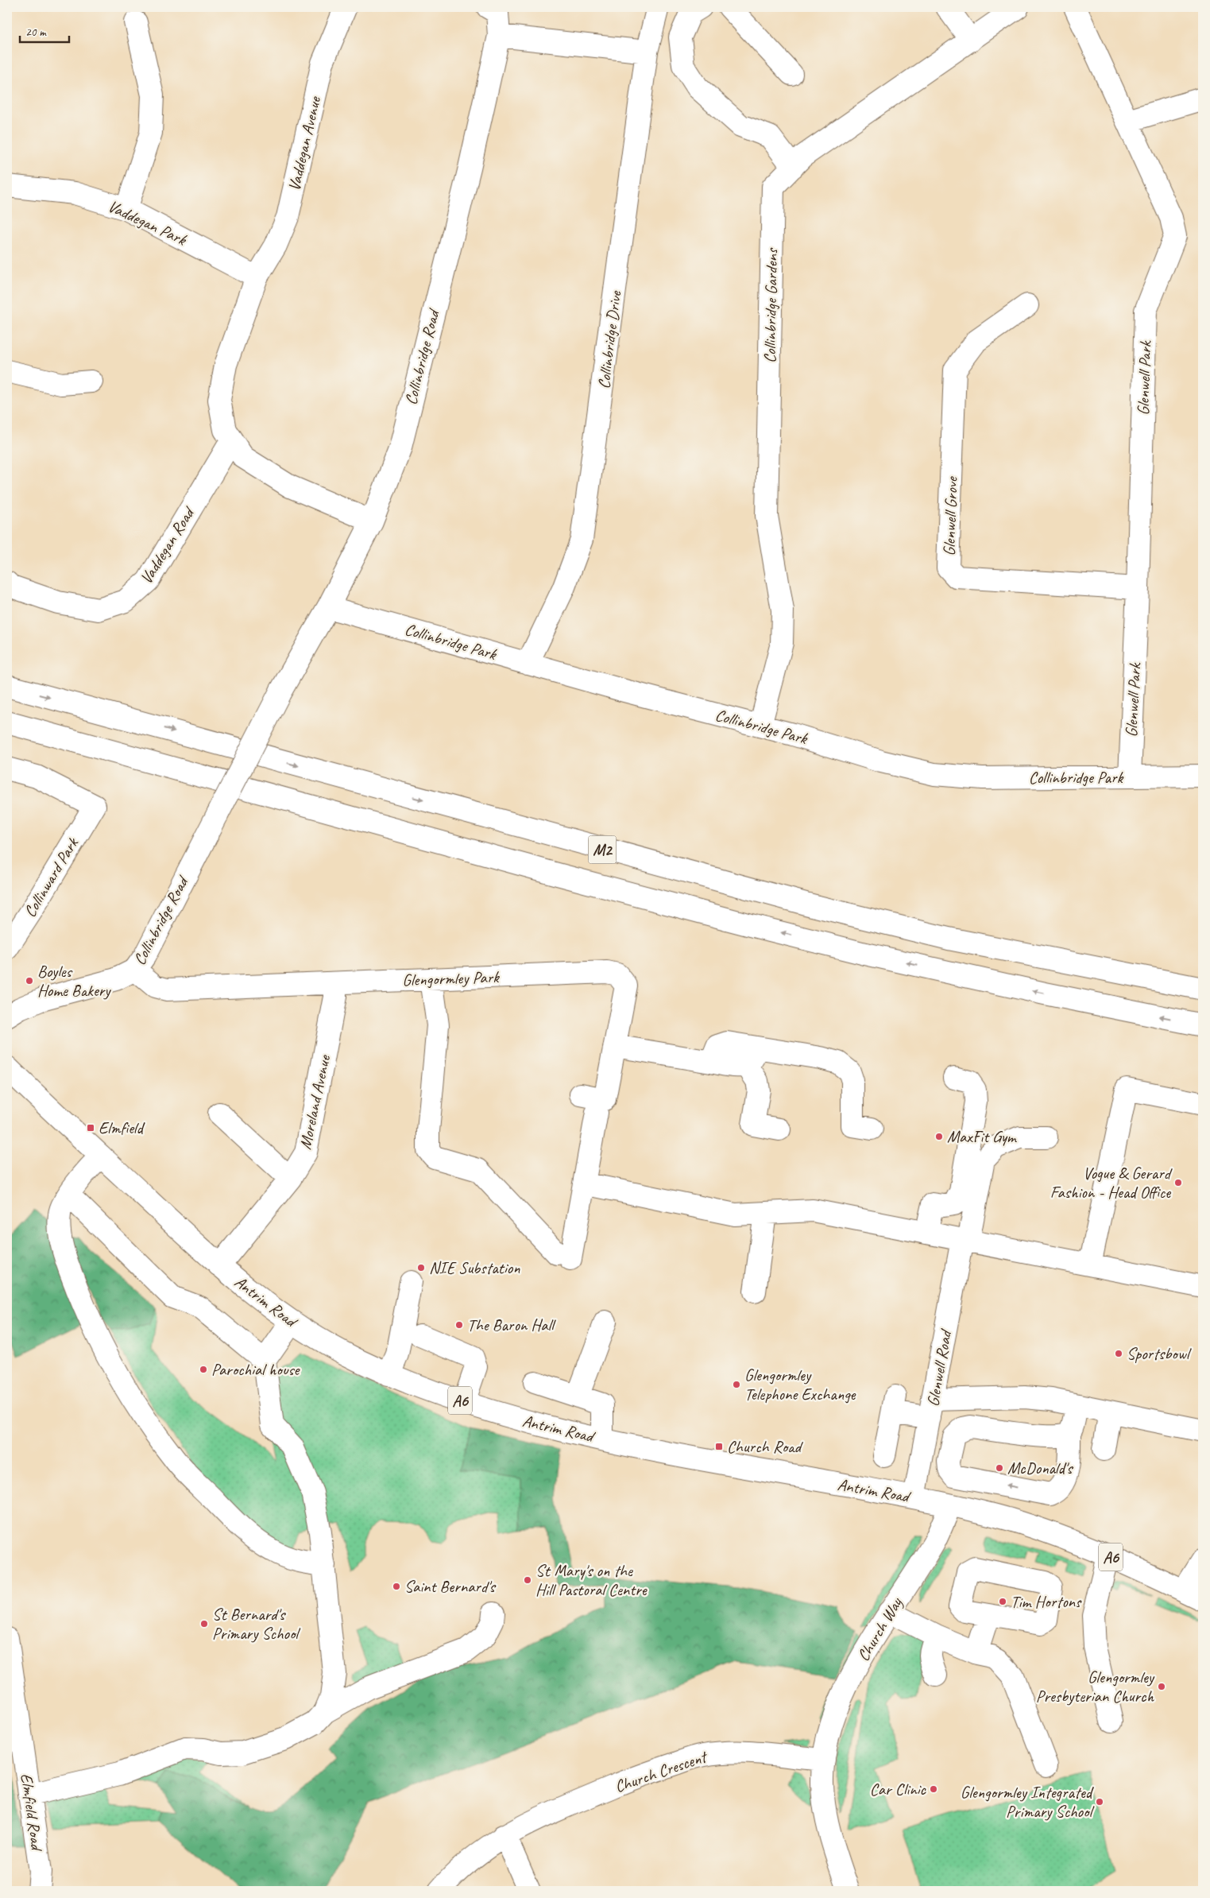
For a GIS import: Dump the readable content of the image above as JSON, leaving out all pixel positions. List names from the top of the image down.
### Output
{
  "streets": {
    "main road": [
      "Vaddegan Avenue",
      "Vaddegan Park",
      "Collinbridge Gardens",
      "Collinbridge Drive",
      "Collinbridge Road",
      "Glenwell Park",
      "Glenwell Grove",
      "Vaddegan Road",
      "Collinbridge Park",
      "M2",
      "Collinward Park",
      "Glengormley Park",
      "Moreland Avenue",
      "Antrim Road",
      "Glenwell Road",
      "A6",
      "Church Way",
      "Church Crescent",
      "Elmfield Road"
    ]
  },
  "crossings": [
    ["Vaddegan Avenue", "Vaddegan Park"],
    ["Collinbridge Gardens", "Collinbridge Park"],
    ["Collinbridge Drive", "Collinbridge Park"],
    ["Collinbridge Road", "Collinbridge Park"],
    ["Collinbridge Road", "Glengormley Park"],
    ["Glenwell Park", "Glenwell Grove"],
    ["Glenwell Park", "Collinbridge Park"],
    ["Glengormley Park", "Moreland Avenue"],
    ["Moreland Avenue", "Antrim Road"],
    ["Antrim Road", "Glenwell Road"],
    ["Antrim Road", "Church Way"],
    ["Church Way", "Church Crescent"]
  ],
  "places": {
    "other": [
      "Boyles Home Bakery",
      "MaxFit Gym",
      "Vogue & Gerard Fashion - Head Office",
      "NIE Substation",
      "The Baron Hall",
      "Sportsbowl",
      "Parochial house",
      "Glengormley Telephone Exchange",
      "McDonald's",
      "St Mary's on the Hill Pastoral Centre",
      "Saint Bernard's",
      "Tim Hortons",
      "St Bernard's Primary School",
      "Glengormley Presbyterian Church",
      "Car Clinic",
      "Glengormley Integrated Primary School"
    ],
    "transit": ["Elmfield", "Church Road"]
  },
  "scale_bar": "20 m"
}
